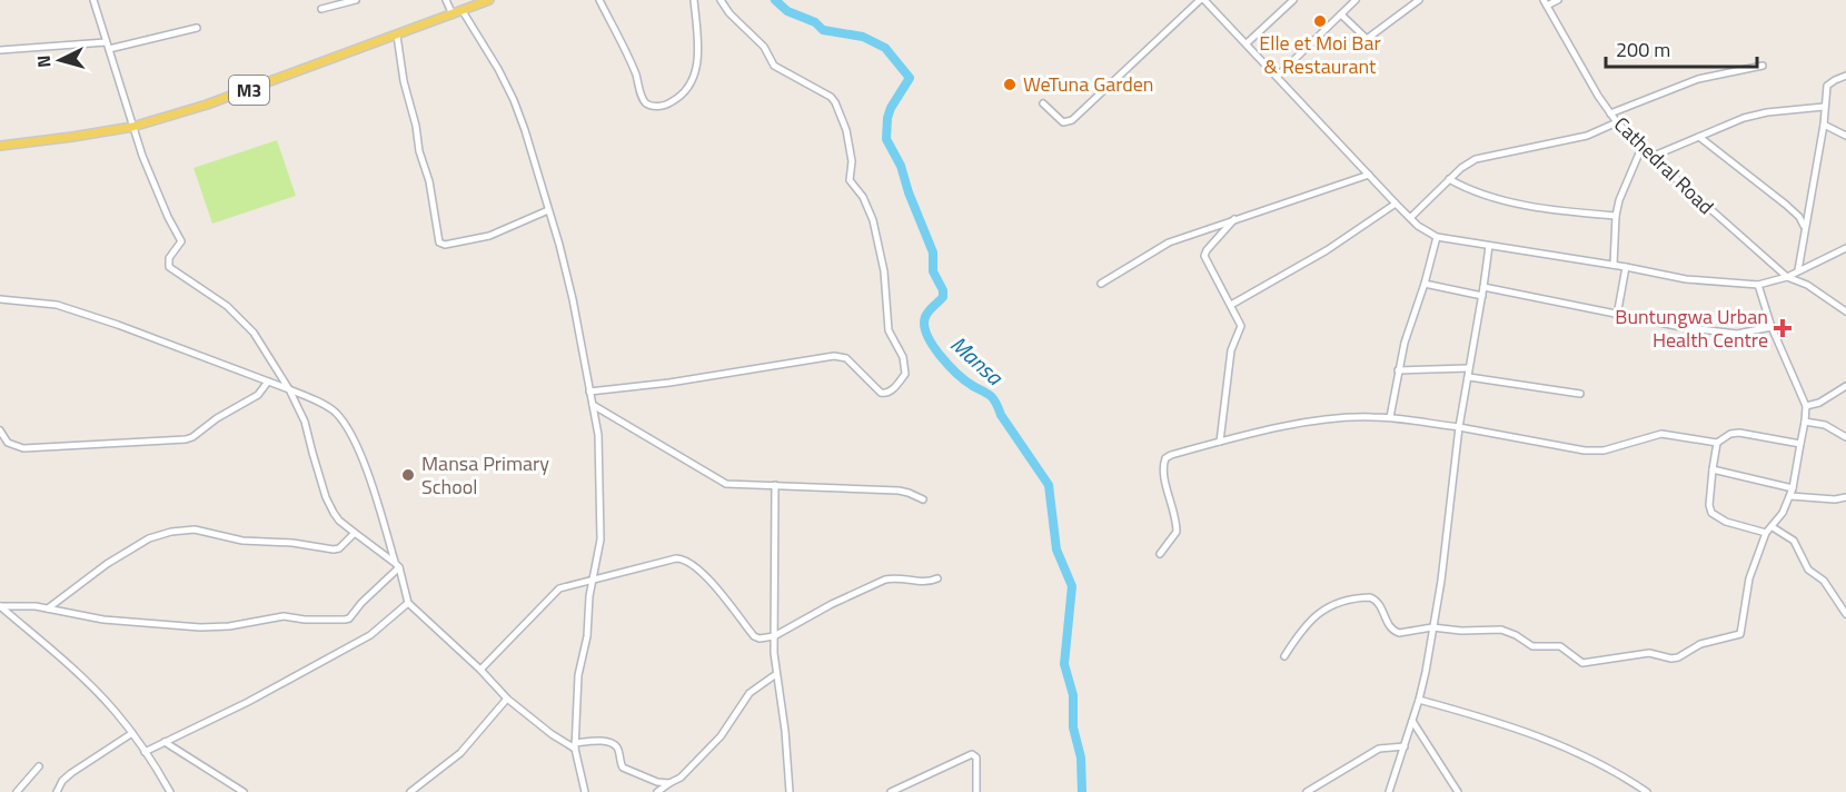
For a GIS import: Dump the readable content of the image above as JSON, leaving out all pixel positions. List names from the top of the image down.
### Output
{
  "streets": {
    "main road": ["M3"],
    "street": ["Cathedral Road"]
  },
  "water": ["Mansa"],
  "places": {
    "other": ["Elle et Moi Bar & Restaurant", "WeTuna Garden", "Mansa Primary School"],
    "health": ["Buntungwa Urban Health Centre"]
  },
  "scale_bar": "200 m",
  "north": "left"
}
